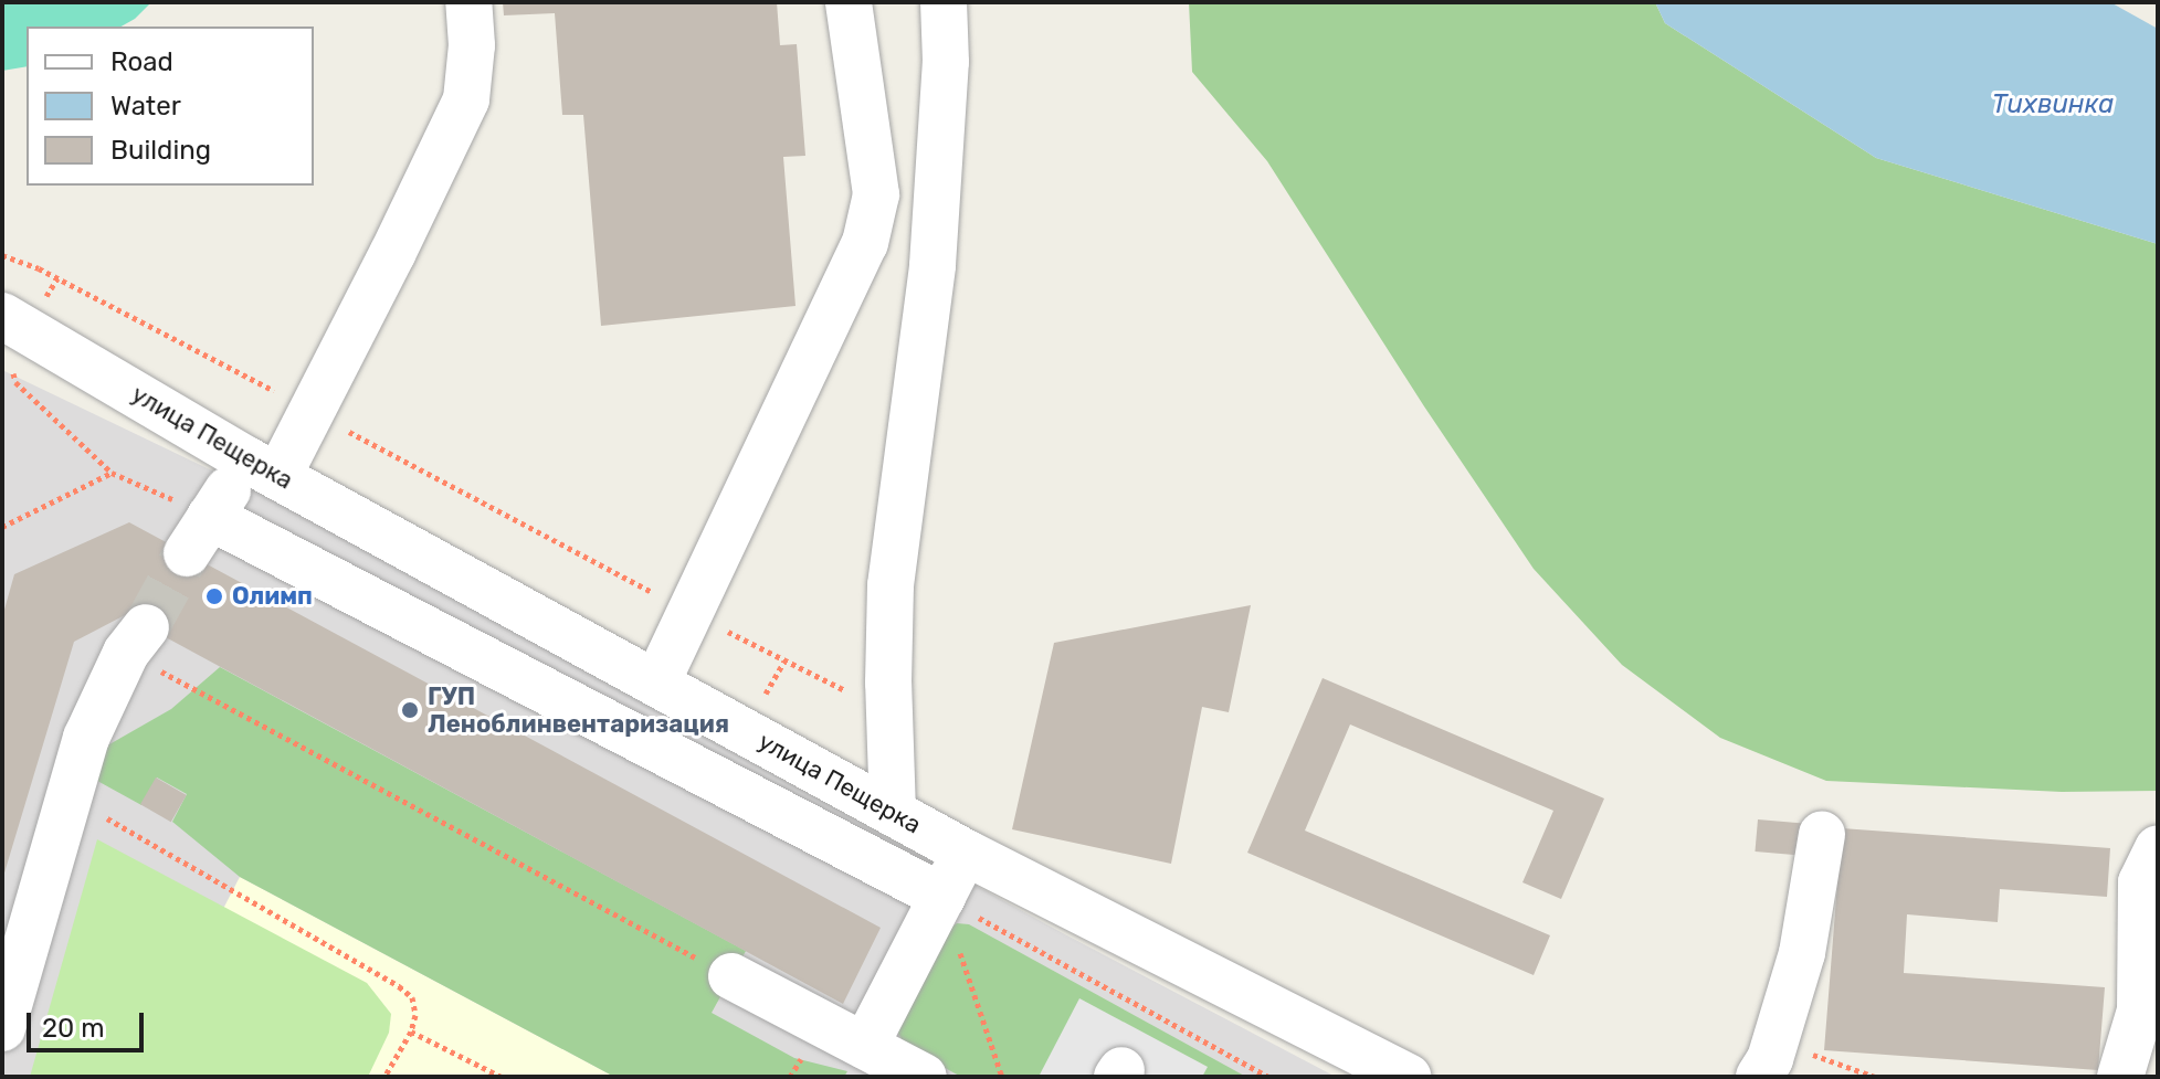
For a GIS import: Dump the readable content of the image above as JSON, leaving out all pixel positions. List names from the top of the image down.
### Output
{
  "streets": {
    "street": ["улица Пещерка"]
  },
  "water": ["Тихвинка"],
  "places": ["Олимп", "ГУП Леноблинвентаризация"],
  "legend": ["Road", "Water", "Building"],
  "scale_bar": "20 m"
}
